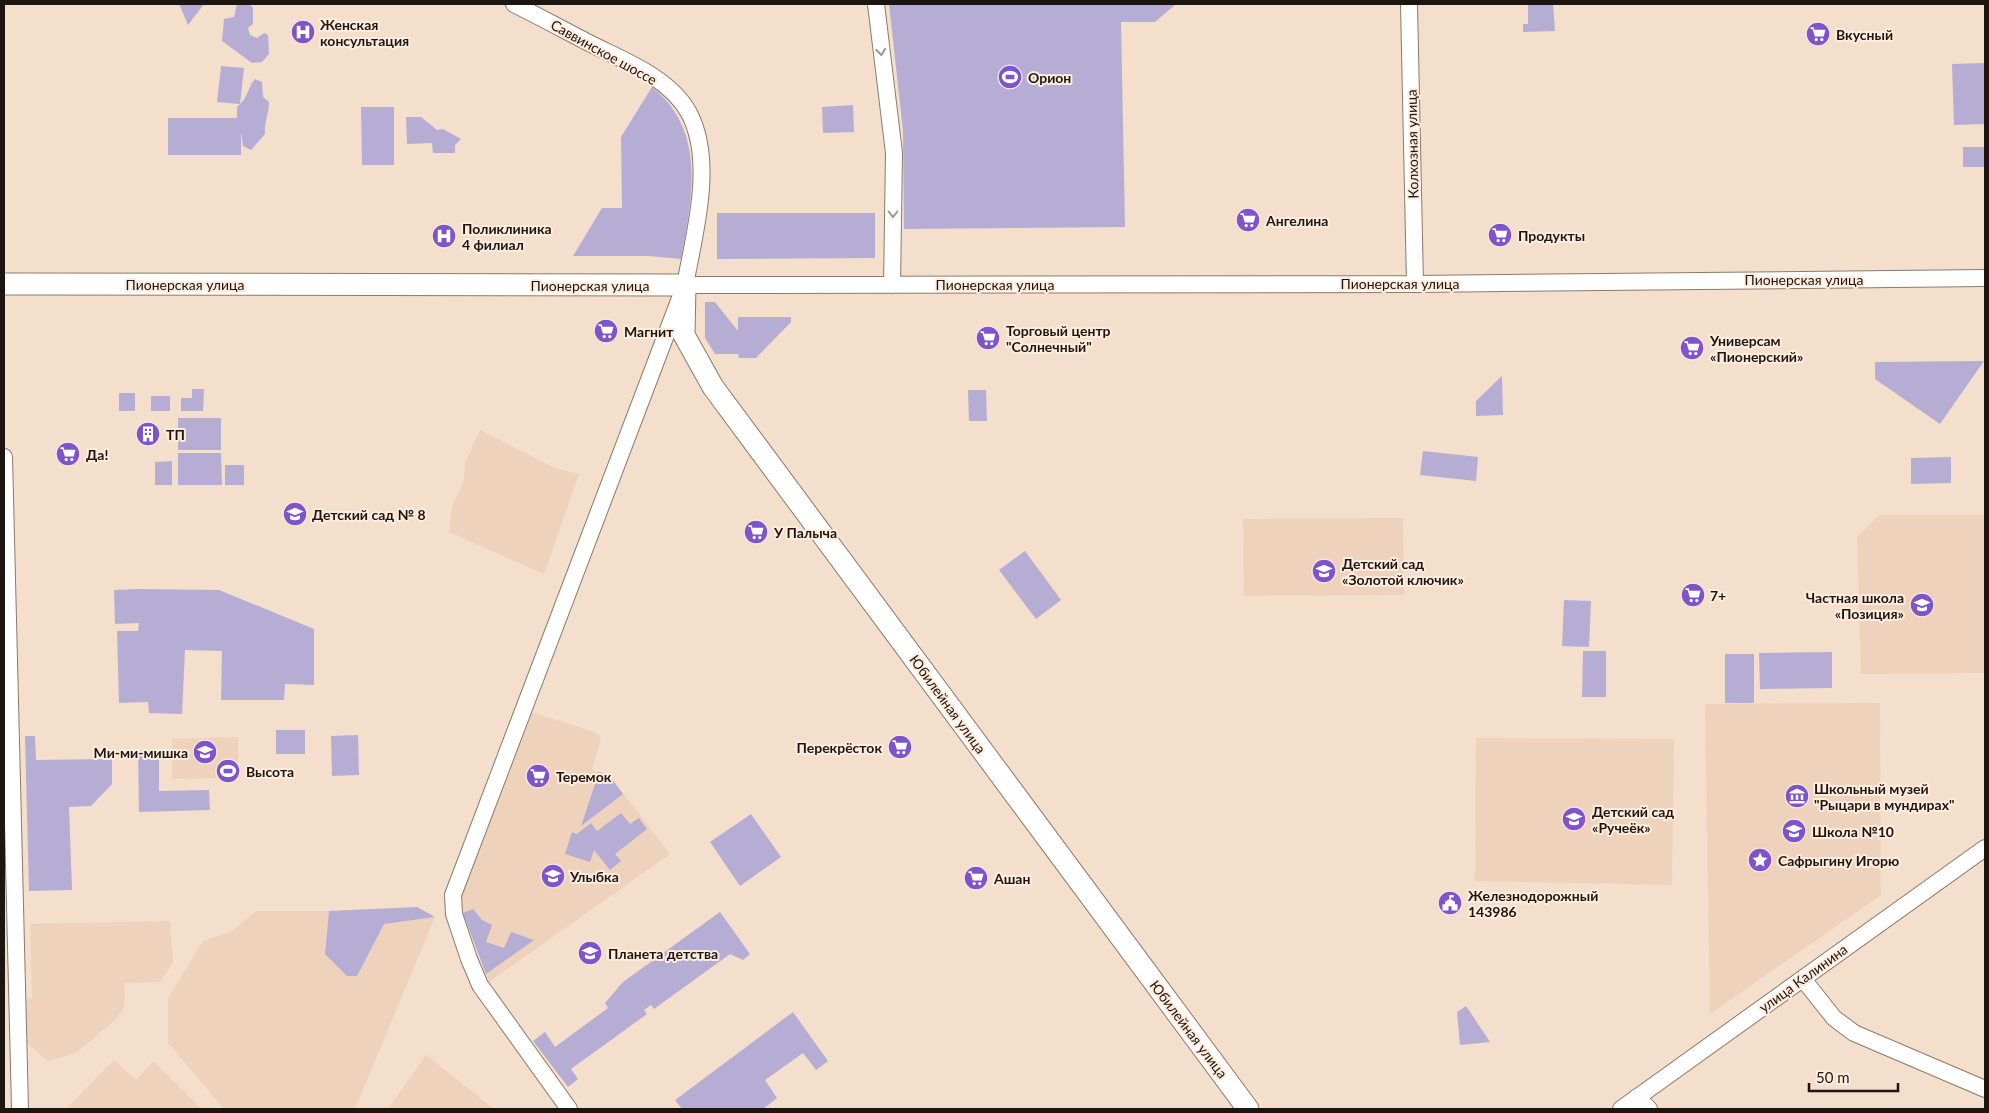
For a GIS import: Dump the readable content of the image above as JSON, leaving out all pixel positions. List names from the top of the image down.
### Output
{
  "streets": {
    "main road": ["Пионерская улица", "Юбилейная улица"],
    "street": ["Саввинское шоссе", "Колхозная улица", "улица Калинина"]
  },
  "crossings": [
    ["Саввинское шоссе", "Пионерская улица"],
    ["Колхозная улица", "Пионерская улица"]
  ],
  "places": {
    "hospital": ["Женская консультация", "Поликлиника 4 филиал"],
    "supermarket": [
      "Вкусный",
      "Ангелина",
      "Продукты",
      "Магнит",
      "Торговый центр \"Солнечный\"",
      "Универсам «Пионерский»",
      "Да!",
      "У Палыча",
      "7+",
      "Перекрёсток",
      "Теремок",
      "Ашан"
    ],
    "sports": ["Орион", "Высота"],
    "building": ["ТП"],
    "school or university": [
      "Детский сад № 8",
      "Детский сад «Золотой ключик»",
      "Частная школа «Позиция»",
      "Ми-ми-мишка",
      "Детский сад «Ручеёк»",
      "Школа №10",
      "Улыбка",
      "Планета детства"
    ],
    "museum": ["Школьный музей \"Рыцари в мундирах\""],
    "place": ["Сафрыгину Игорю"],
    "public building": ["Железнодорожный 143986"]
  },
  "scale_bar": "50 m"
}
